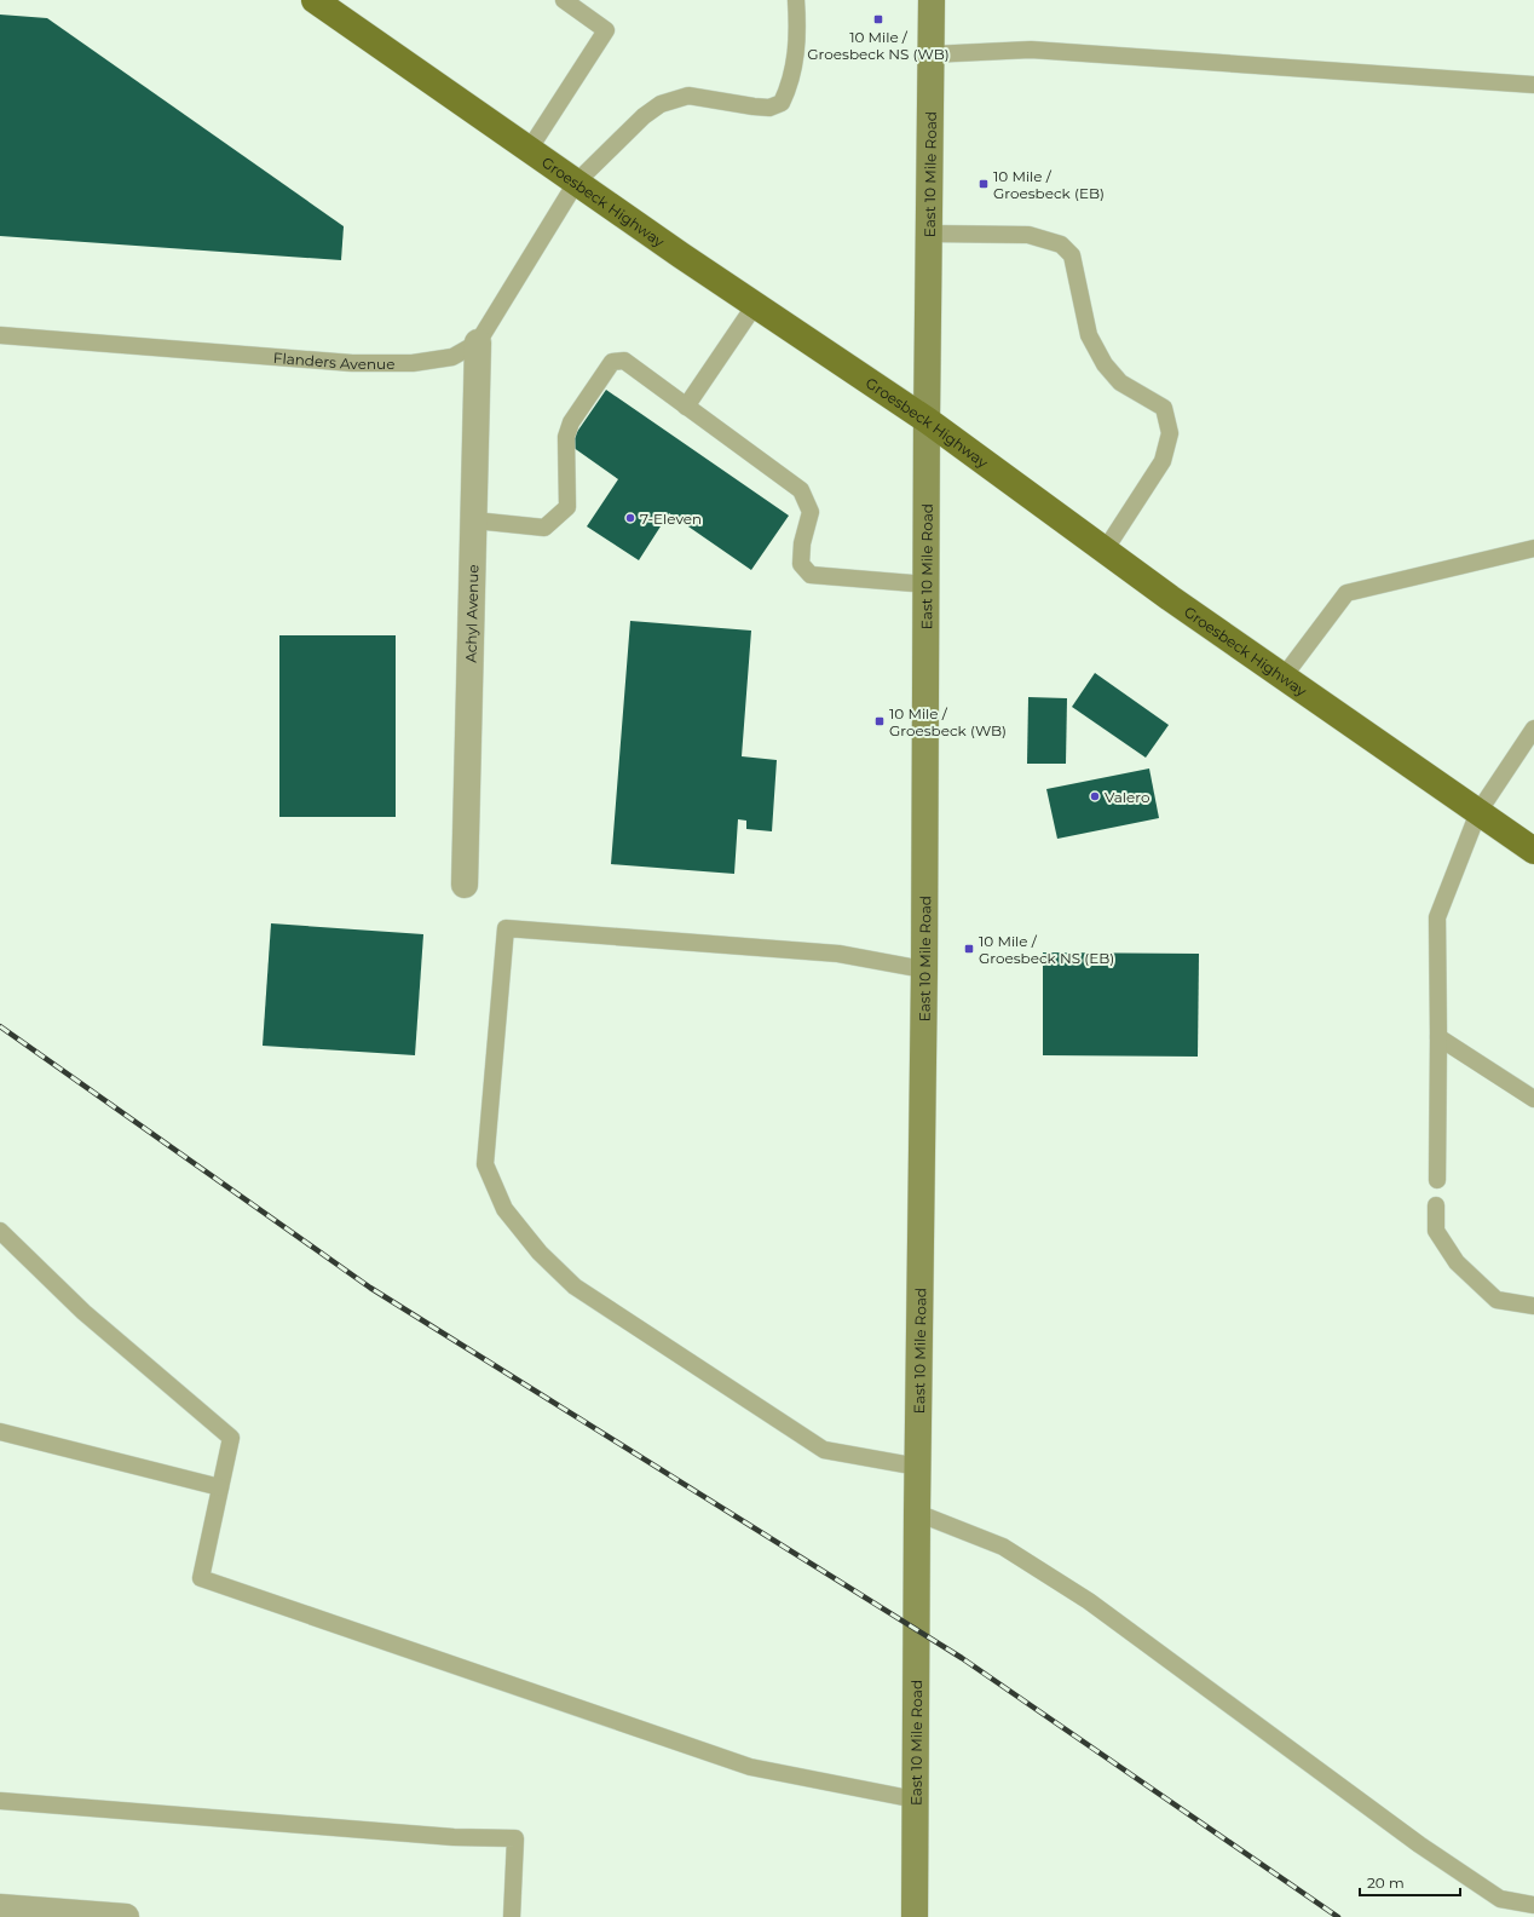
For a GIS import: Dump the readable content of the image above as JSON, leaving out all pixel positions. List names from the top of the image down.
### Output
{
  "streets": {
    "main road": ["East 10 Mile Road", "Groesbeck Highway"],
    "street": ["Achyl Avenue"],
    "lane": ["Flanders Avenue"]
  },
  "crossings": [
    ["East 10 Mile Road", "Groesbeck Highway"],
    ["Groesbeck Highway", "Flanders Avenue"],
    ["Flanders Avenue", "Achyl Avenue"]
  ],
  "places": {
    "transit": [
      "10 Mile / Groesbeck NS (WB)",
      "10 Mile / Groesbeck (EB)",
      "10 Mile / Groesbeck (WB)",
      "10 Mile / Groesbeck NS (EB)"
    ],
    "other": ["7-Eleven", "Valero"]
  },
  "scale_bar": "20 m"
}
